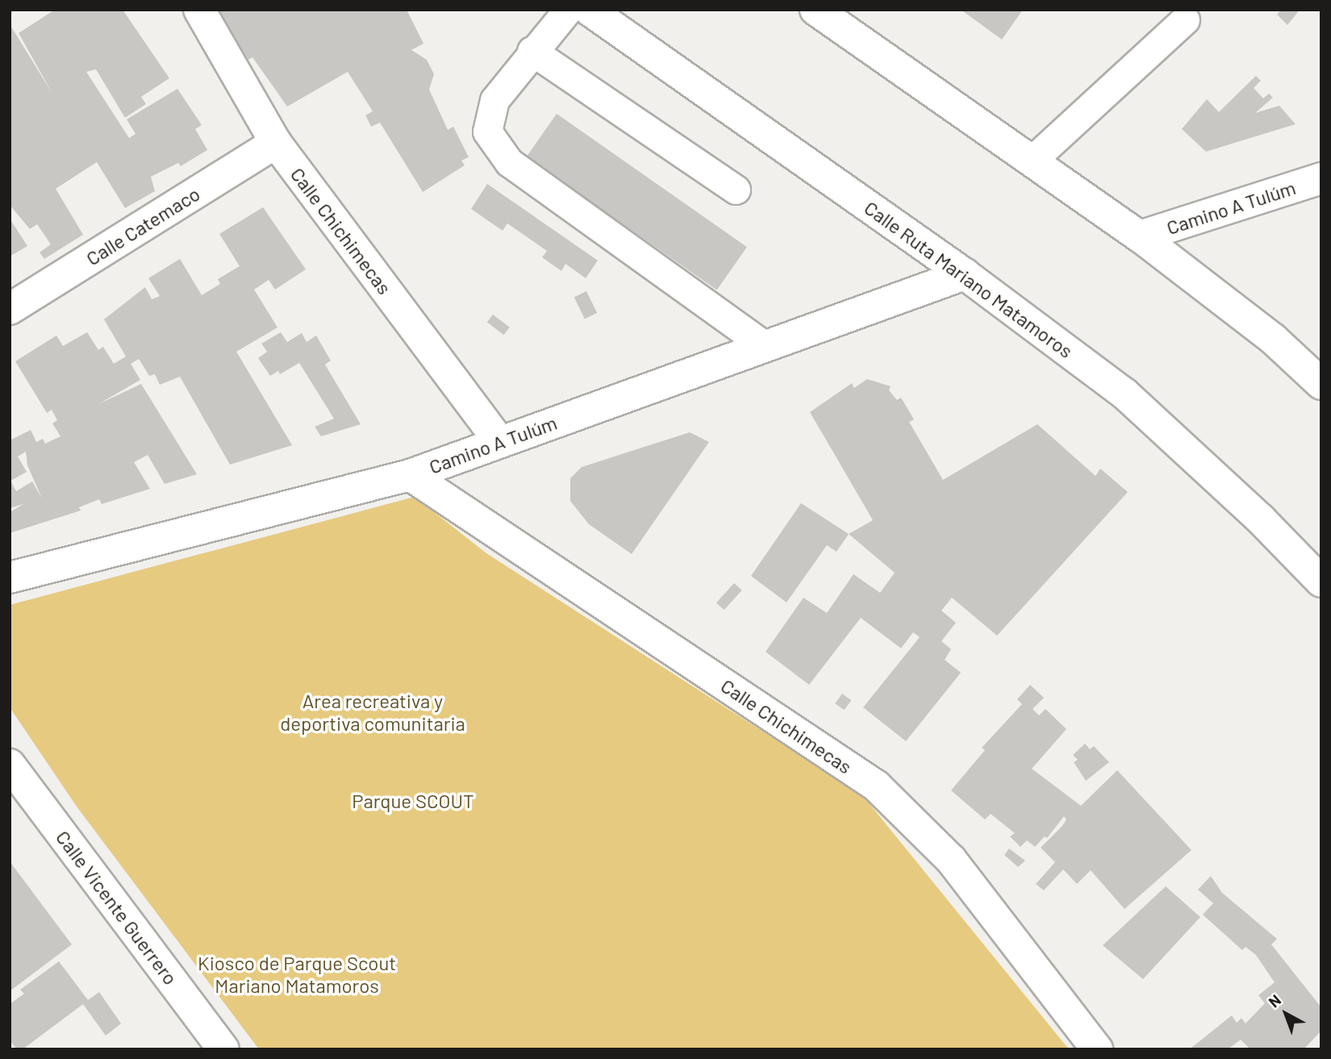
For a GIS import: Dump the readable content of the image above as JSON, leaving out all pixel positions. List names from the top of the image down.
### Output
{
  "streets": {
    "street": [
      "Camino A Tulúm",
      "Calle Catemaco",
      "Calle Chichimecas",
      "Calle Ruta Mariano Matamoros",
      "Calle Vicente Guerrero"
    ]
  },
  "crossings": [
    ["Camino A Tulúm", "Calle Chichimecas"],
    ["Camino A Tulúm", "Calle Ruta Mariano Matamoros"],
    ["Calle Catemaco", "Calle Chichimecas"]
  ],
  "parks": ["Area recreativa y deportiva comunitaria", "Parque SCOUT", "Kiosco de Parque Scout Mariano Matamoros"],
  "north": "top left"
}
